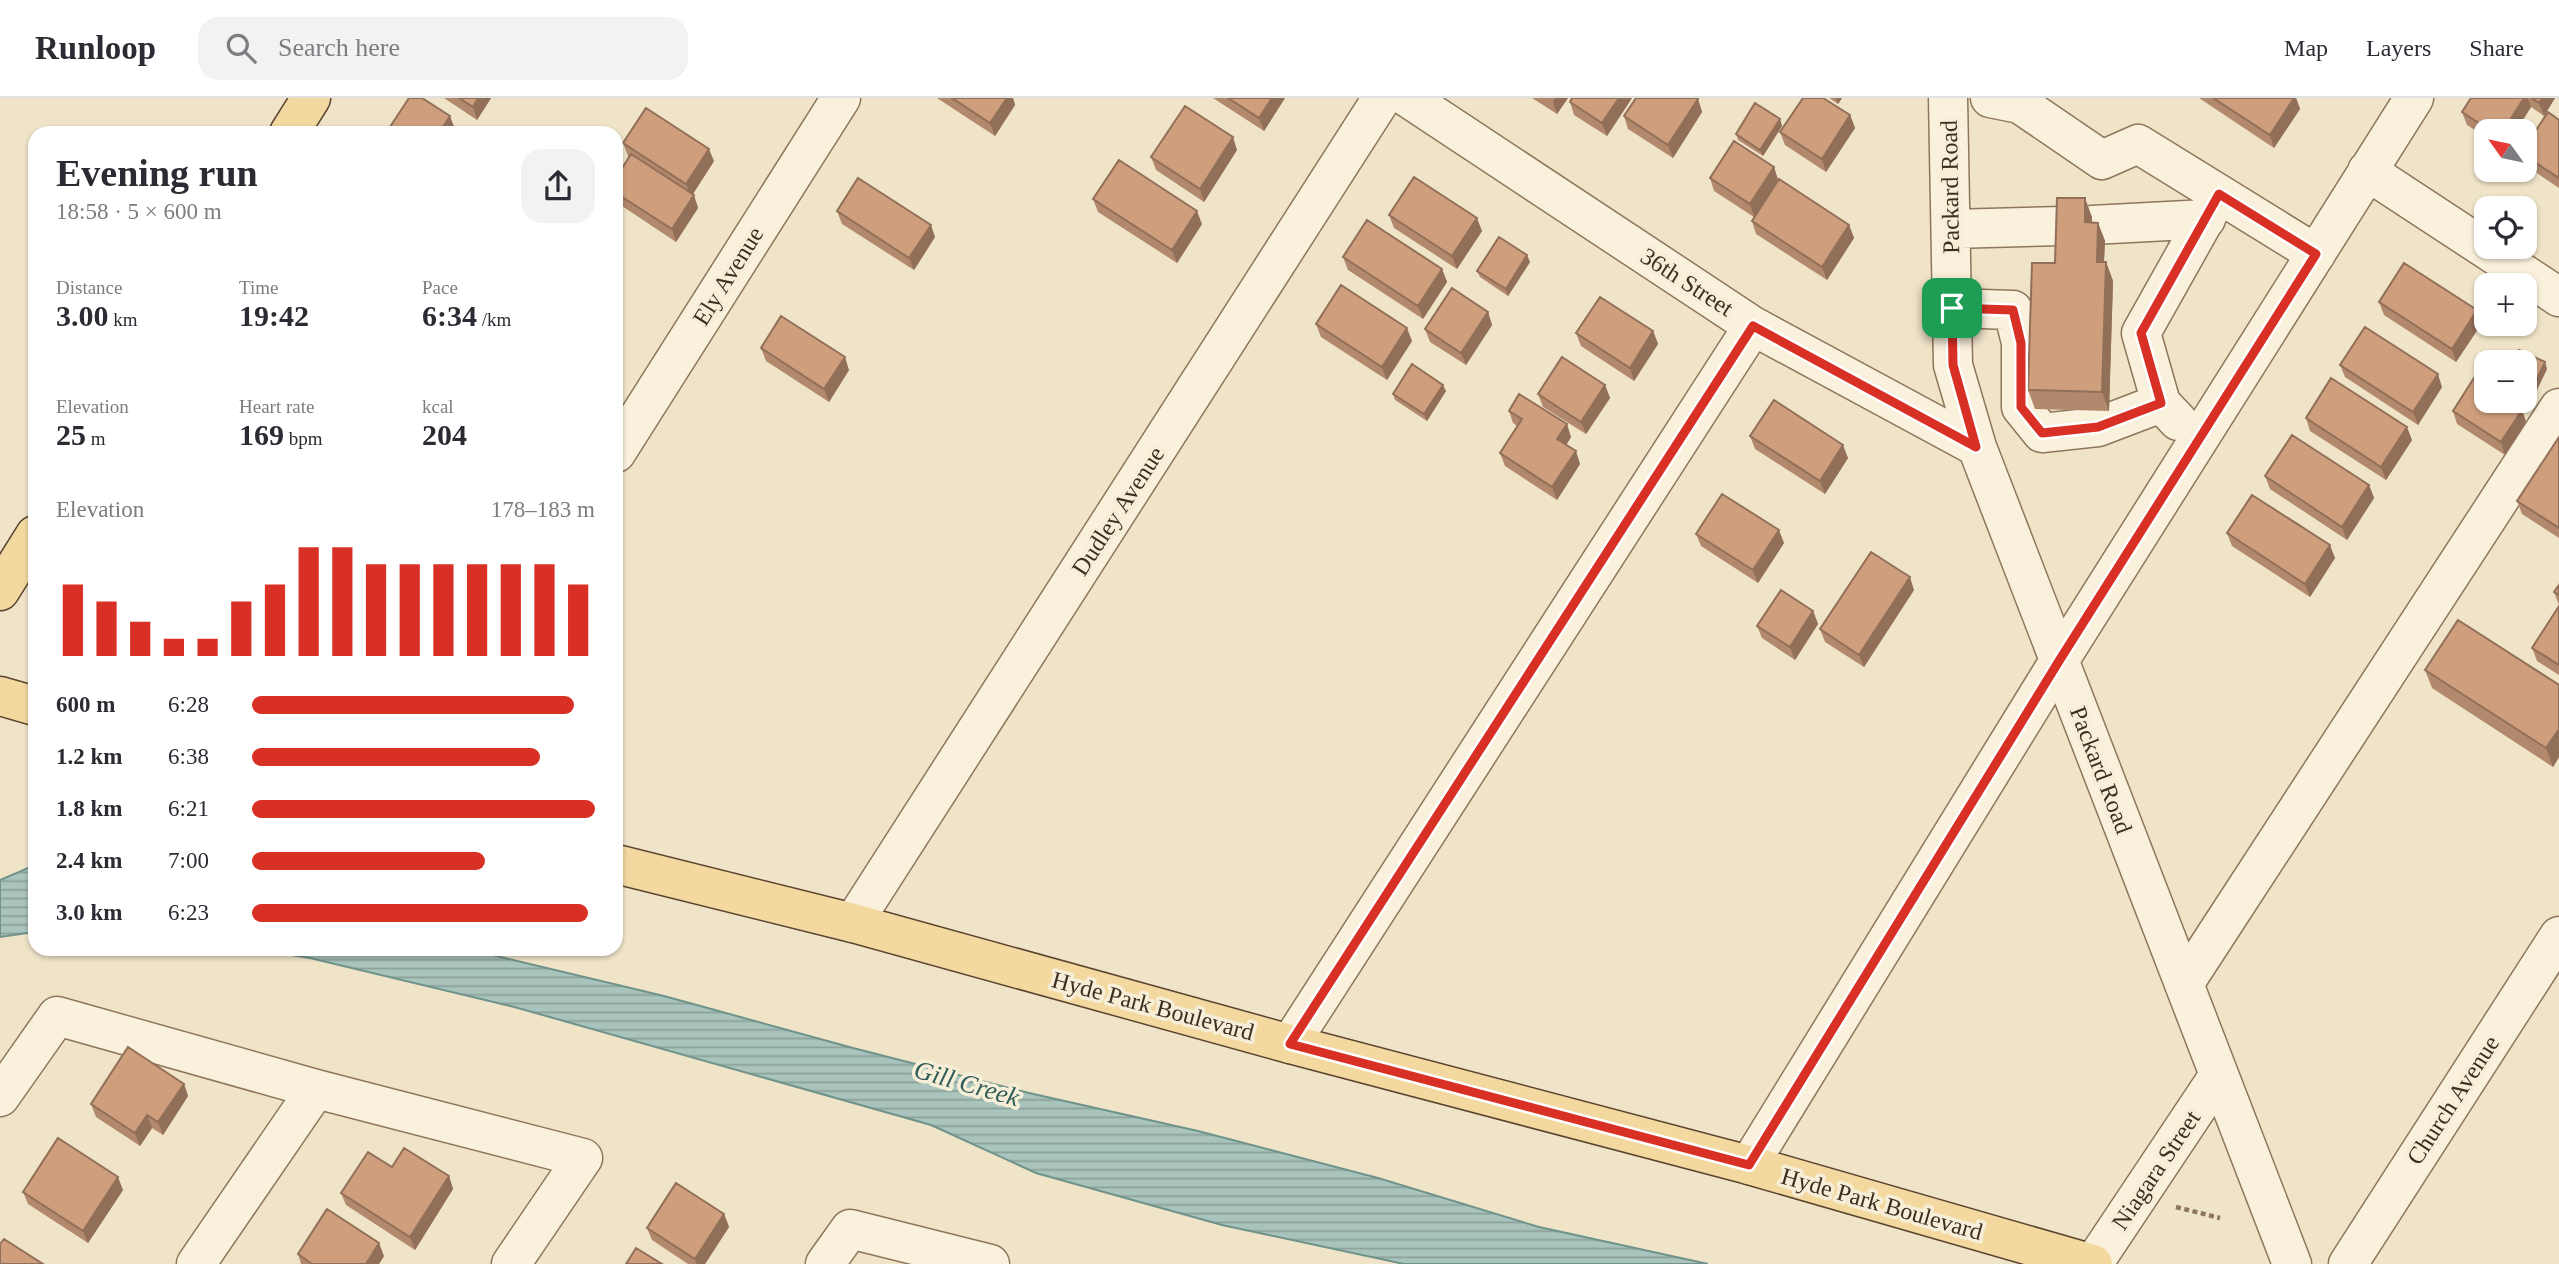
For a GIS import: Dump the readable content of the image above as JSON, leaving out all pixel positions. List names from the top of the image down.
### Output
{
  "streets": {
    "main road": ["Hyde Park Boulevard"],
    "street": [
      "Packard Road",
      "Ely Avenue",
      "36th Street",
      "Dudley Avenue",
      "Church Avenue",
      "Niagara Street"
    ]
  },
  "crossings": [
    ["Packard Road", "36th Street"],
    ["Packard Road", "Niagara Street"],
    ["Dudley Avenue", "Hyde Park Boulevard"],
    ["Hyde Park Boulevard", "Niagara Street"]
  ],
  "water": ["Gill Creek"],
  "north": "top left",
  "page": {
    "header": "Runloop",
    "search": "Search here",
    "nav": ["Map", "Layers", "Share"],
    "map_buttons": ["+", "−"],
    "heading": ["Evening run", "18:58 · 5 × 600 m"],
    "stats": [
      ["Distance", "3.00 km"],
      ["Time", "19:42"],
      ["Pace", "6:34 /km"],
      ["Elevation", "25 m"],
      ["Heart rate", "169 bpm"],
      ["kcal", "204"]
    ],
    "chart": ["Elevation", "178–183 m"],
    "list": [
      {
        "name": "600 m",
        "note": "6:28"
      },
      {
        "name": "1.2 km",
        "note": "6:38"
      },
      {
        "name": "1.8 km",
        "note": "6:21"
      },
      {
        "name": "2.4 km",
        "note": "7:00"
      },
      {
        "name": "3.0 km",
        "note": "6:23"
      }
    ]
  }
}
